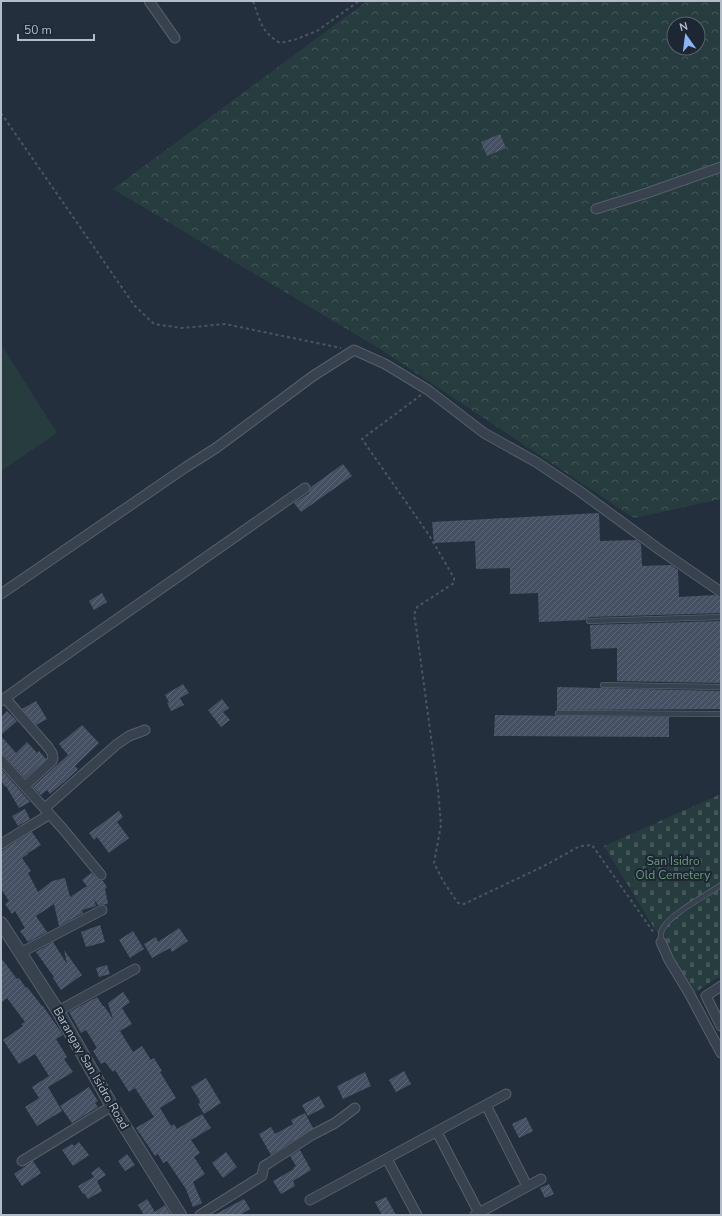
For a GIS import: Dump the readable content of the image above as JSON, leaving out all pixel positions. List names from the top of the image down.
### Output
{
  "streets": {
    "street": ["Barangay San Isidro Road"]
  },
  "parks": ["San Isidro Old Cemetery"],
  "scale_bar": "50 m",
  "north": "top"
}
